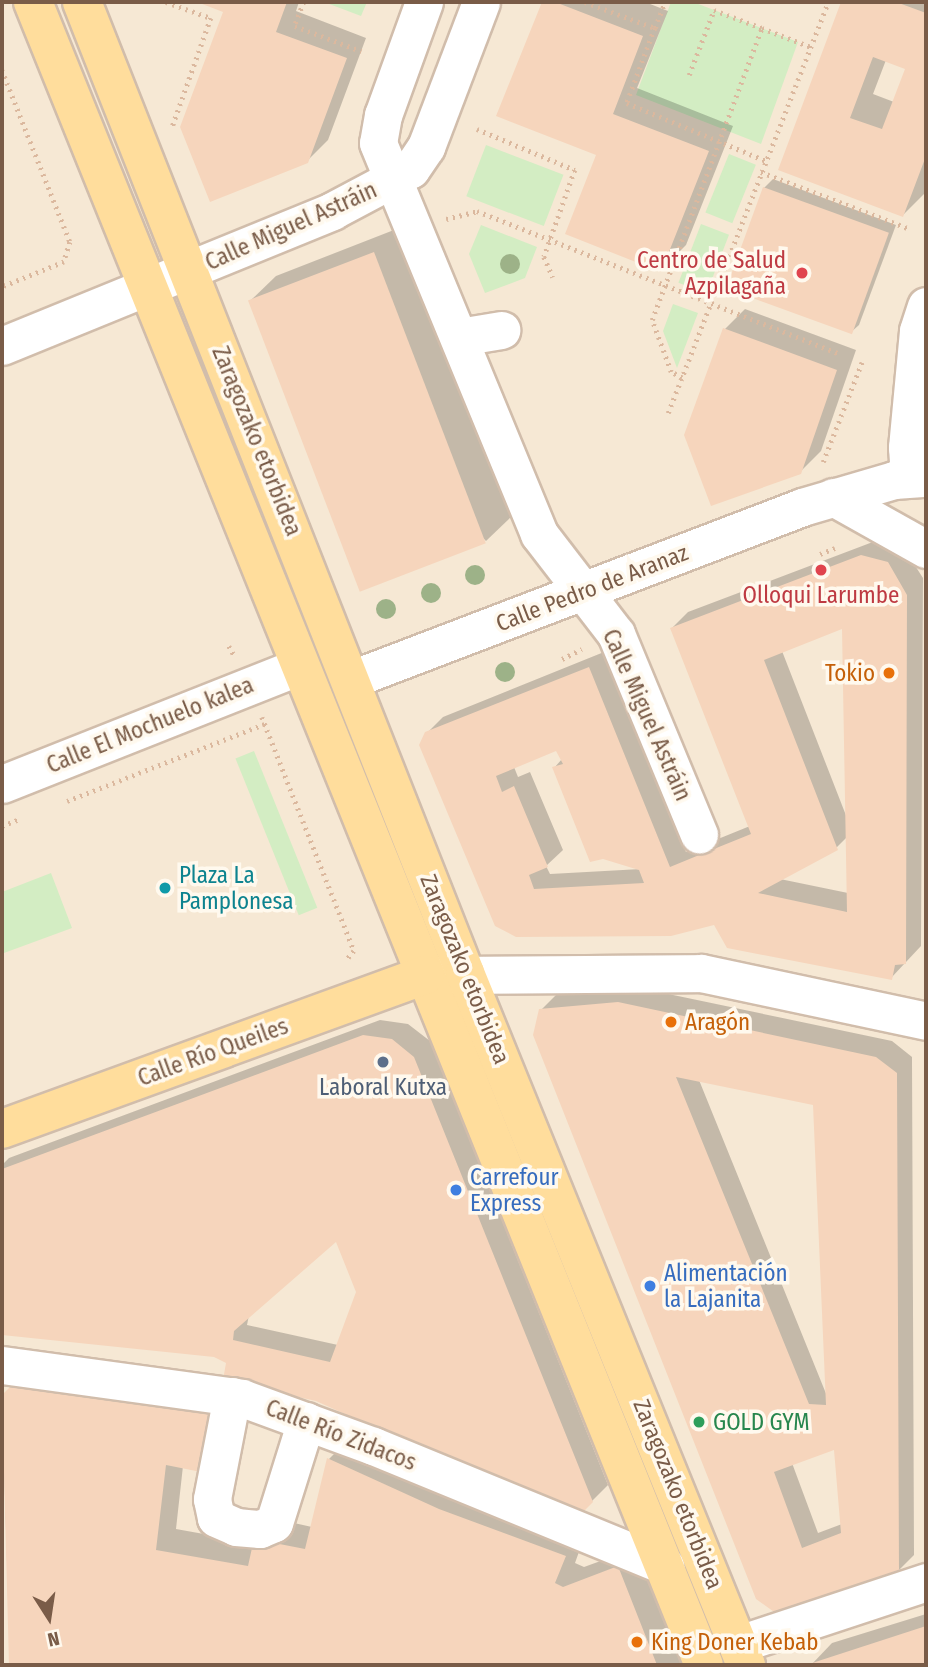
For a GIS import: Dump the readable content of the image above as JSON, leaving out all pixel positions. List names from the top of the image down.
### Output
{
  "streets": {
    "main road": ["Zaragozako etorbidea", "Calle Río Queiles"],
    "street": [
      "Calle Miguel Astráin",
      "Calle Pedro de Aranaz",
      "Calle El Mochuelo kalea",
      "Calle Río Zidacos"
    ]
  },
  "crossings": [
    ["Calle Miguel Astráin", "Zaragozako etorbidea"],
    ["Calle Miguel Astráin", "Calle Pedro de Aranaz"],
    ["Zaragozako etorbidea", "Calle Pedro de Aranaz"],
    ["Zaragozako etorbidea", "Calle El Mochuelo kalea"],
    ["Zaragozako etorbidea", "Calle Río Queiles"],
    ["Zaragozako etorbidea", "Calle Río Zidacos"]
  ],
  "places": [
    "Centro de Salud Azpilagaña",
    "Olloqui Larumbe",
    "Tokio",
    "Plaza La Pamplonesa",
    "Aragón",
    "Laboral Kutxa",
    "Carrefour Express",
    "Alimentación la Lajanita",
    "GOLD GYM",
    "King Doner Kebab"
  ],
  "north": "bottom"
}
